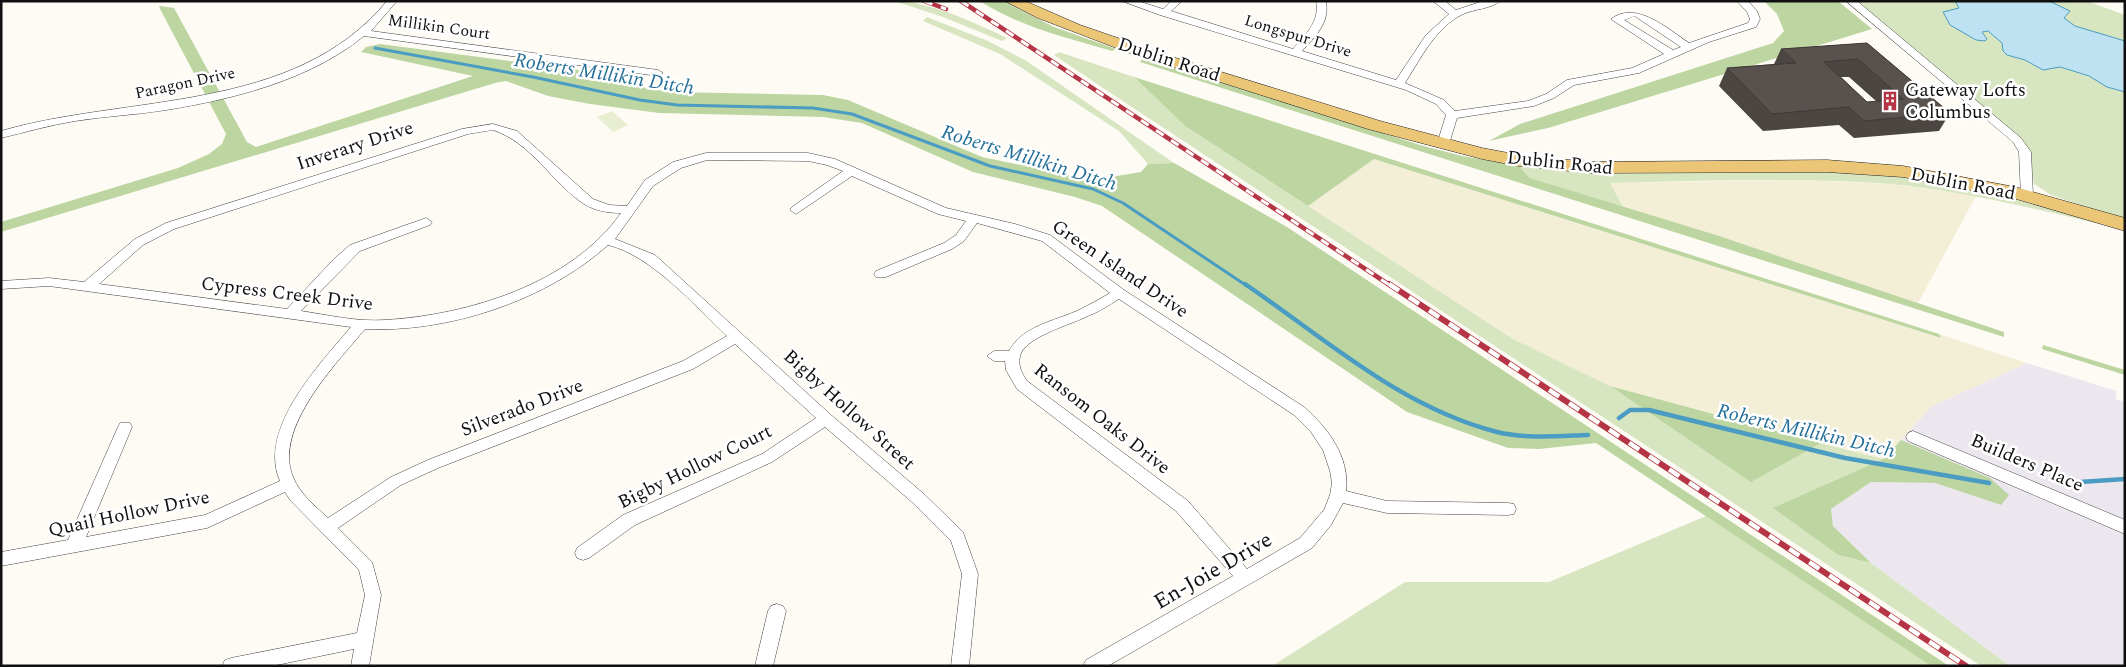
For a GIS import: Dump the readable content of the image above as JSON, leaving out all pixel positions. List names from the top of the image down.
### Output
{
  "streets": {
    "main road": ["Dublin Road"],
    "street": [
      "Millikin Court",
      "Longspur Drive",
      "Paragon Drive",
      "Inverary Drive",
      "Green Island Drive",
      "Cypress Creek Drive",
      "Silverado Drive",
      "Bigby Hollow Street",
      "Ransom Oaks Drive",
      "Builders Place",
      "Bigby Hollow Court",
      "Quail Hollow Drive",
      "En-Joie Drive"
    ]
  },
  "crossings": [
    ["Millikin Court", "Paragon Drive"],
    ["Inverary Drive", "Cypress Creek Drive"],
    ["Green Island Drive", "Cypress Creek Drive"],
    ["Green Island Drive", "Ransom Oaks Drive"],
    ["Green Island Drive", "En-Joie Drive"],
    ["Cypress Creek Drive", "Bigby Hollow Street"],
    ["Silverado Drive", "Bigby Hollow Street"],
    ["Bigby Hollow Street", "Bigby Hollow Court"],
    ["Ransom Oaks Drive", "En-Joie Drive"]
  ],
  "water": ["Roberts Millikin Ditch"],
  "places": {
    "building": ["Gateway Lofts Columbus"]
  }
}
